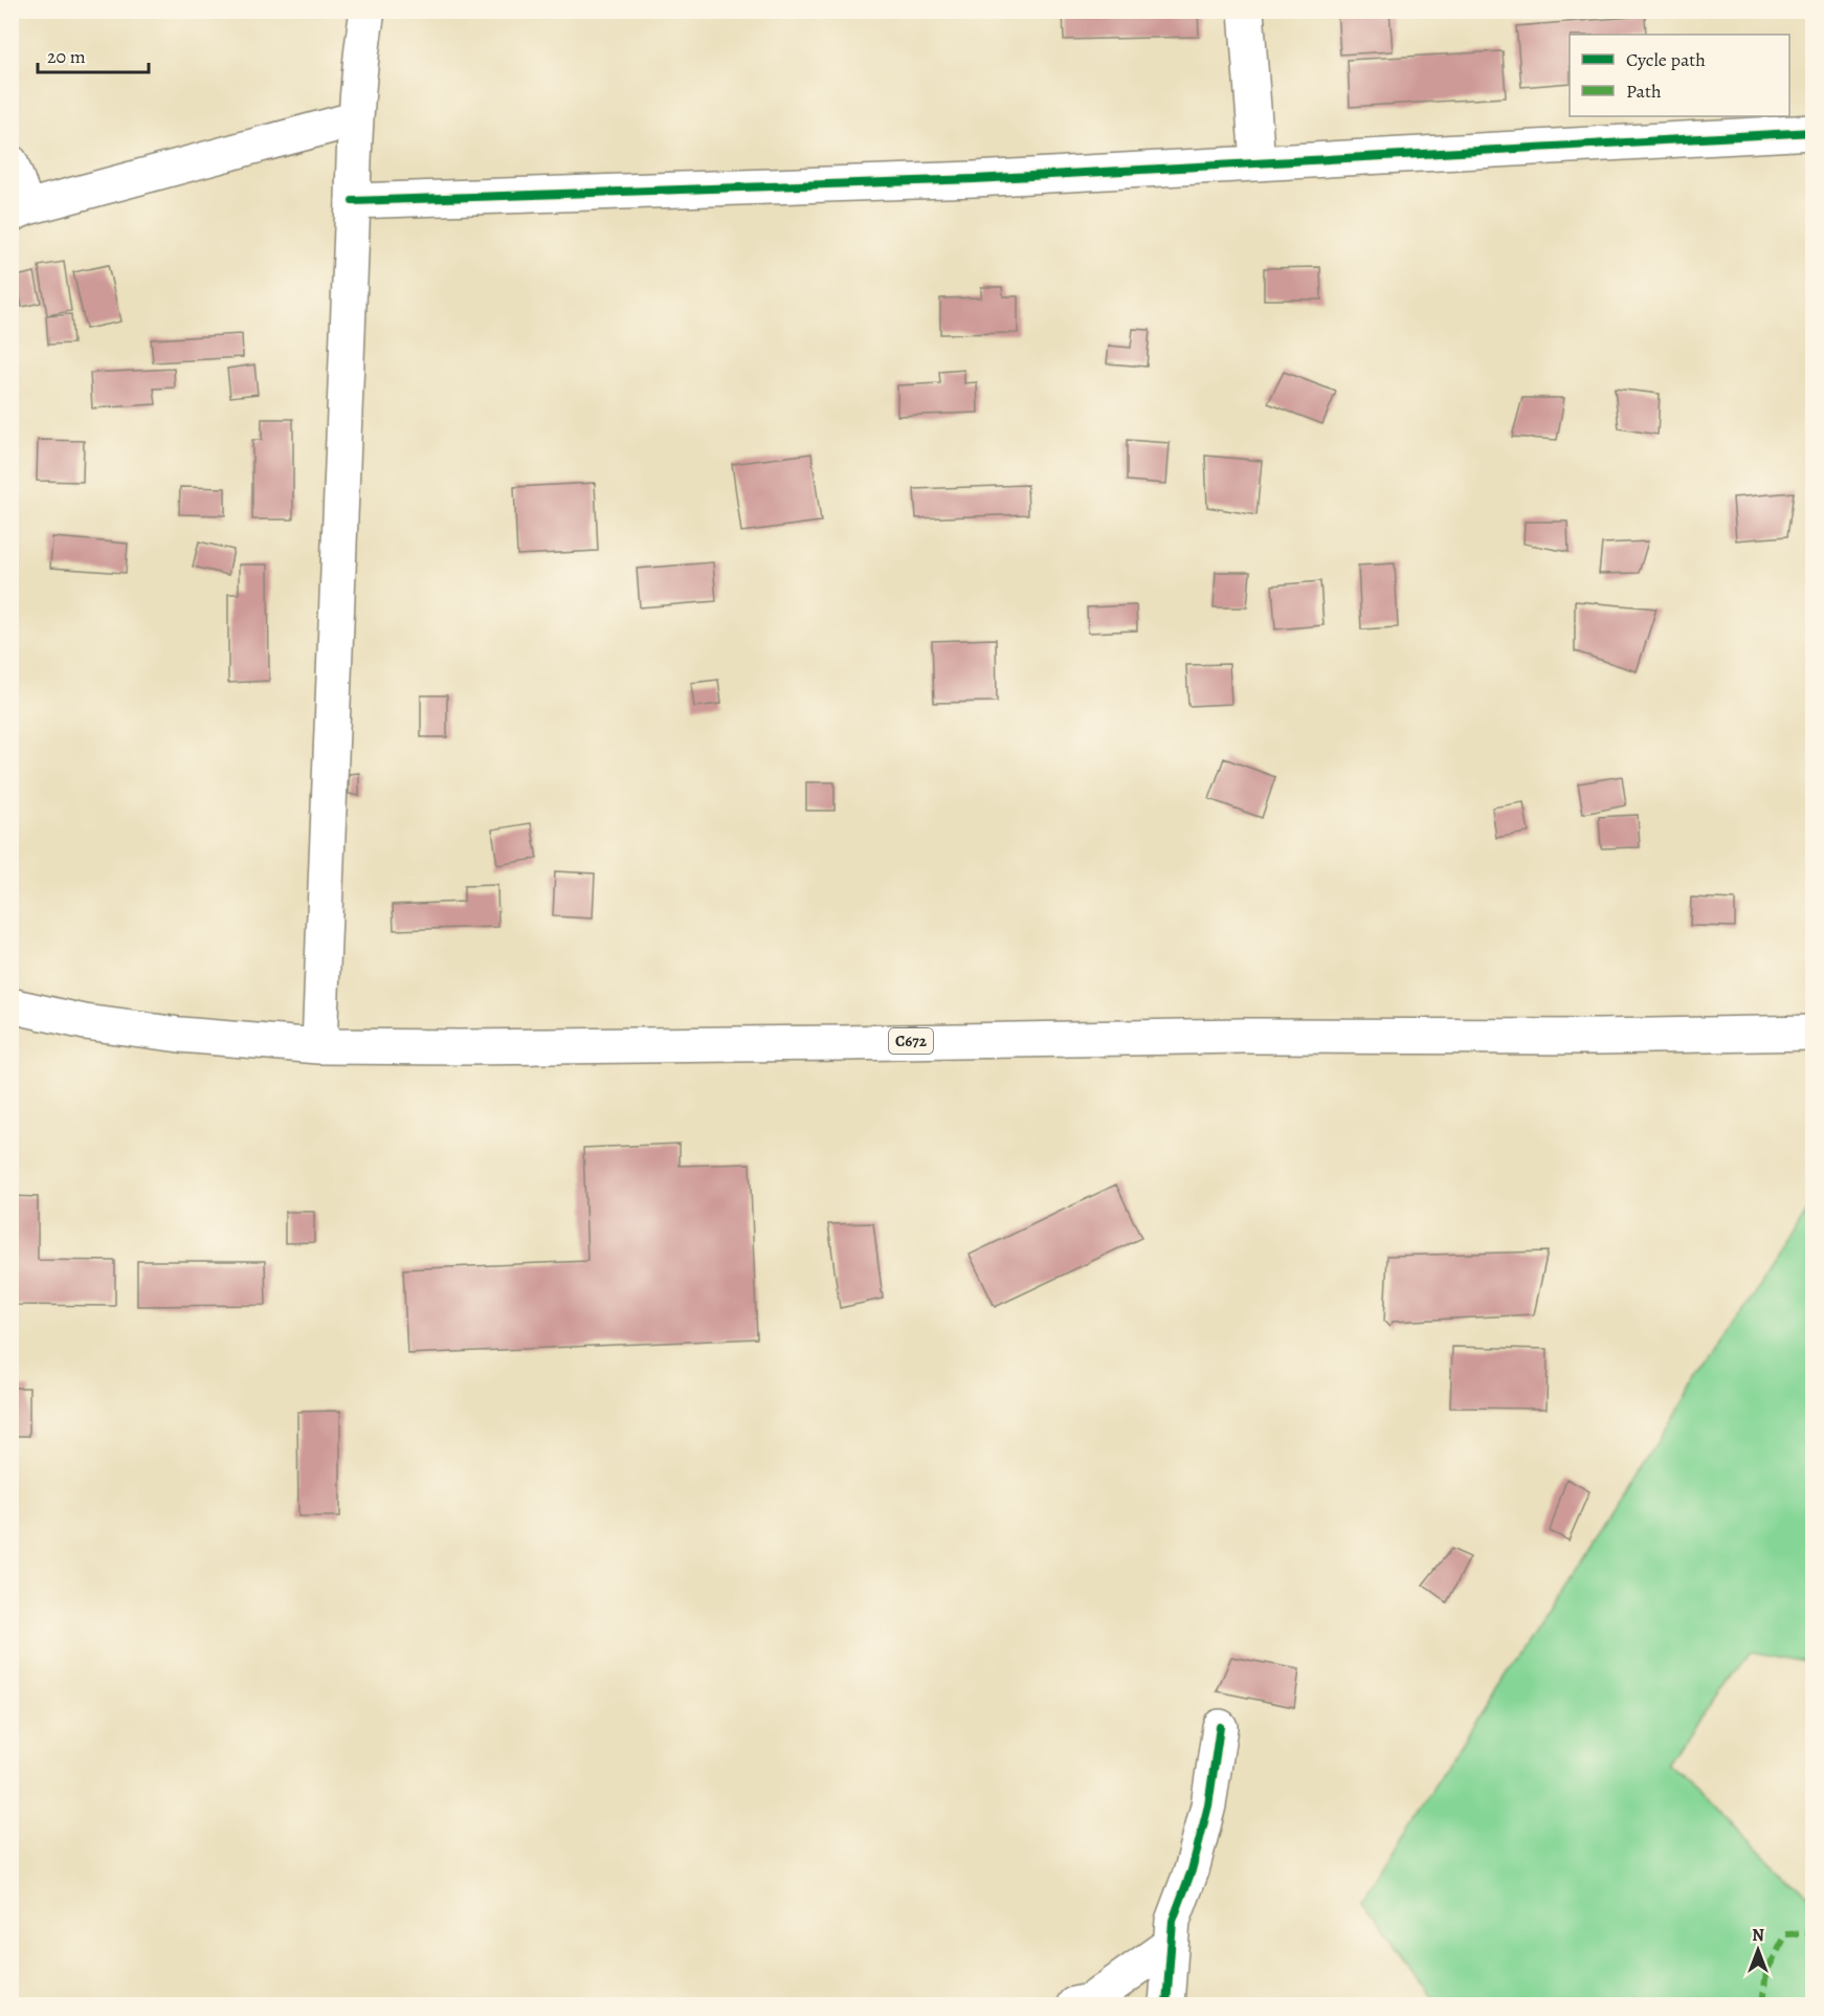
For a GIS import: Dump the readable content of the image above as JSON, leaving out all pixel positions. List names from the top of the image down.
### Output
{
  "streets": {
    "main road": ["C672"]
  },
  "legend": ["Cycle path", "Path"],
  "scale_bar": "20 m",
  "north": "top"
}
